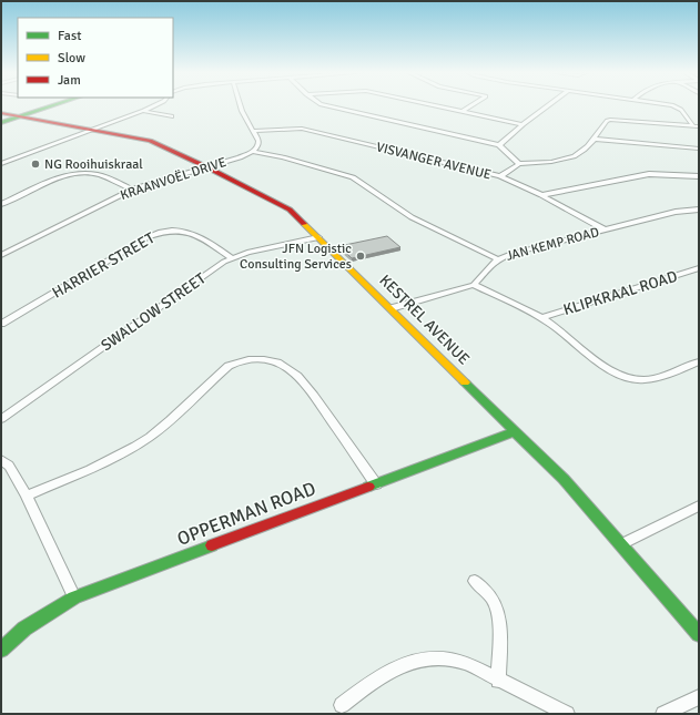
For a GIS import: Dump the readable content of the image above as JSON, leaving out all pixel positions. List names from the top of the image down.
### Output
{
  "streets": {
    "street": [
      "VISVANGER AVENUE",
      "KRAANVOËL DRIVE",
      "JAN KEMP ROAD",
      "HARRIER STREET",
      "KLIPKRAAL ROAD",
      "SWALLOW STREET",
      "KESTREL AVENUE",
      "OPPERMAN ROAD"
    ]
  },
  "crossings": [
    ["VISVANGER AVENUE", "JAN KEMP ROAD"],
    ["KRAANVOËL DRIVE", "KESTREL AVENUE"],
    ["HARRIER STREET", "SWALLOW STREET"],
    ["SWALLOW STREET", "KESTREL AVENUE"],
    ["KESTREL AVENUE", "OPPERMAN ROAD"]
  ],
  "places": ["NG Rooihuiskraal", "JFN Logistic Consulting Services"],
  "legend": ["Fast", "Slow", "Jam"]
}
